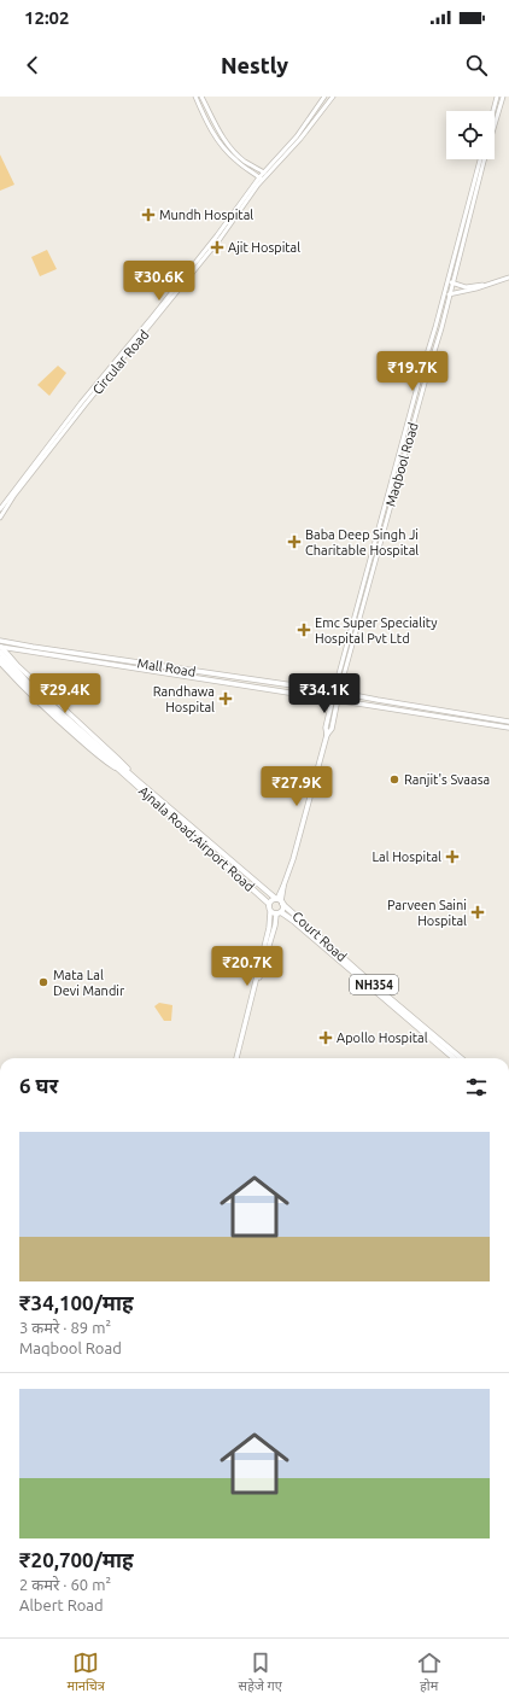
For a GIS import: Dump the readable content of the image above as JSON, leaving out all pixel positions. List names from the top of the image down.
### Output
{
  "streets": {
    "highway": ["Ajnala Road;Airport Road", "Court Road", "NH354"],
    "main road": ["Mall Road"],
    "street": ["Circular Road", "Maqbool Road"]
  },
  "crossings": [
    ["Maqbool Road", "Mall Road"],
    ["Ajnala Road;Airport Road", "NH354"],
    ["Court Road", "NH354"]
  ],
  "places": {
    "health": [
      "Mundh Hospital",
      "Ajit Hospital",
      "Baba Deep Singh Ji Charitable Hospital",
      "Emc Super Speciality Hospital Pvt Ltd",
      "Randhawa Hospital",
      "Lal Hospital",
      "Parveen Saini Hospital",
      "Apollo Hospital"
    ],
    "other": ["Ranjit's Svaasa", "Mata Lal Devi Mandir"]
  },
  "page": {
    "status": "12:02",
    "header": "Nestly",
    "price": [
      "₹30.6K",
      "₹19.7K",
      "₹29.4K",
      "₹34.1K",
      "₹27.9K",
      "₹20.7K"
    ],
    "heading": "6 घर",
    "list": [
      {
        "name": "₹34,100/माह",
        "note": "3 कमरे · 89 m² · Maqbool Road"
      },
      {
        "name": "₹20,700/माह",
        "note": "2 कमरे · 60 m² · Albert Road"
      }
    ],
    "tabs": ["मानचित्र", "सहेजे गए", "होम"]
  }
}
